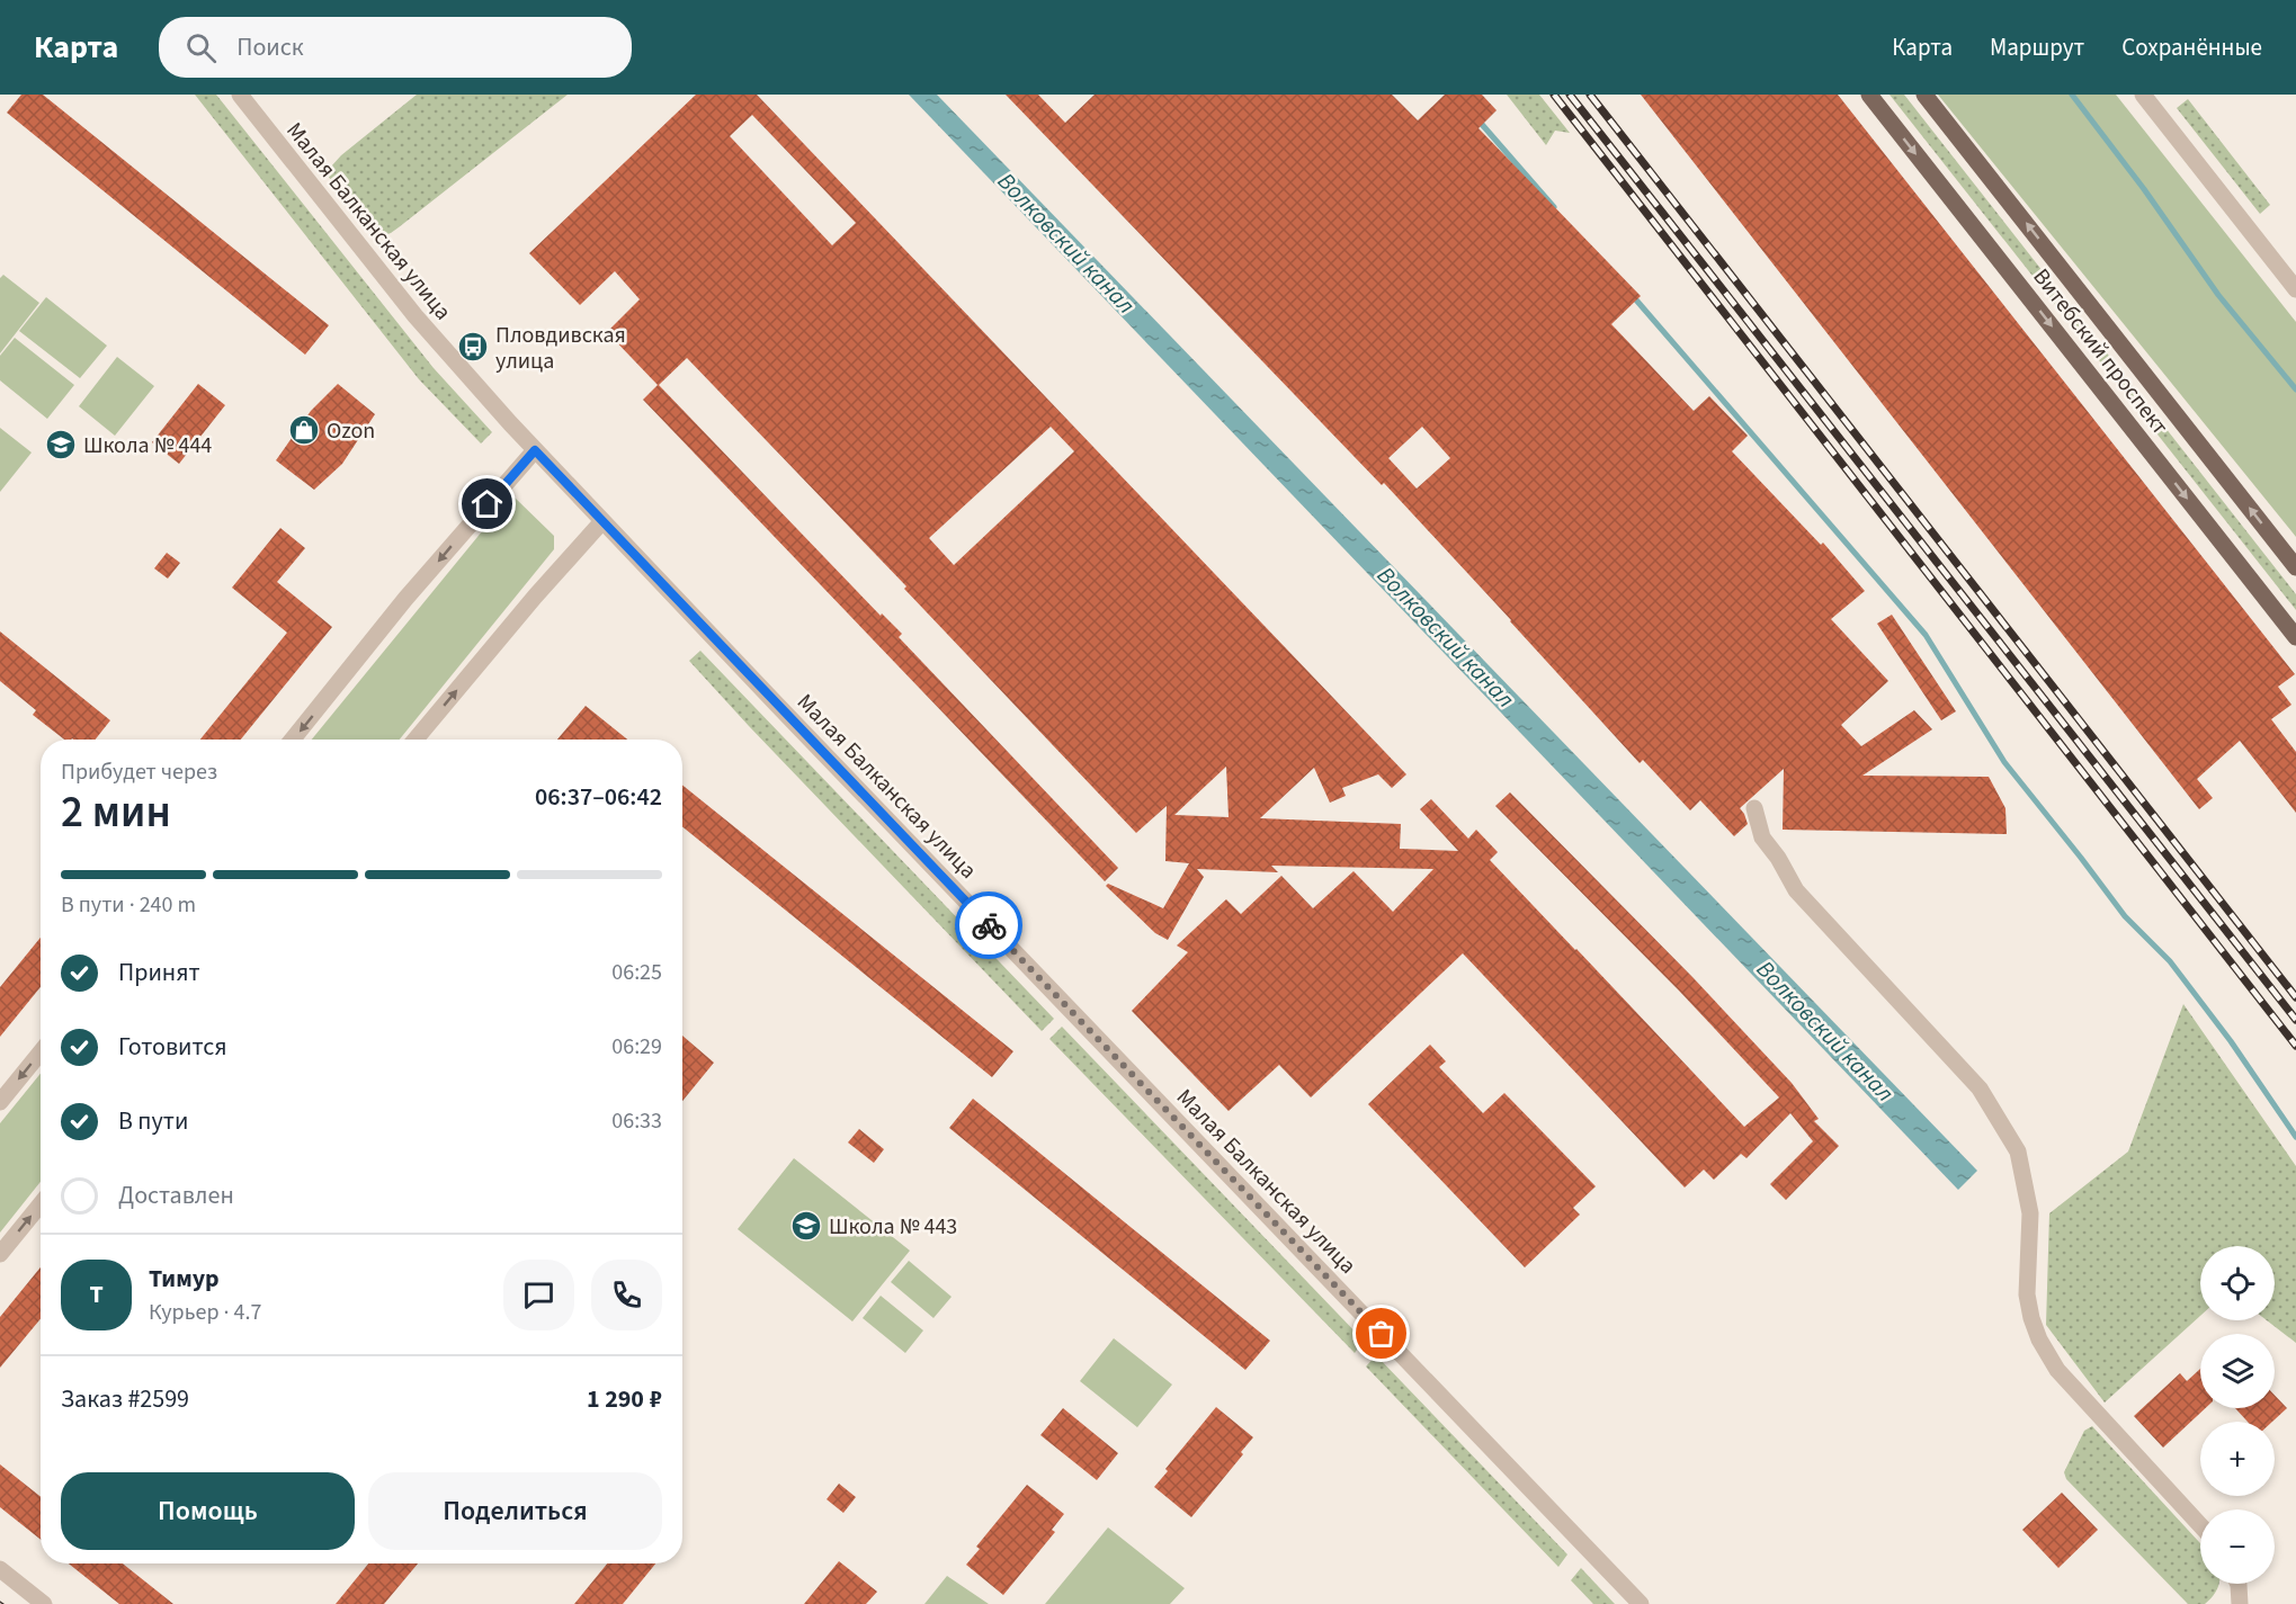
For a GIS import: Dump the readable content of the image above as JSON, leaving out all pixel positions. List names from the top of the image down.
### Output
{
  "streets": {
    "main road": ["Витебский проспект"],
    "street": ["Малая Балканская улица"]
  },
  "water": ["Волковский канал"],
  "places": {
    "bus stop": ["Пловдивская улица"],
    "shop": ["Ozon"],
    "school or university": ["Школа № 444", "Школа № 443"]
  },
  "page": {
    "header": "Карта",
    "search": "Поиск",
    "nav": ["Карта", "Маршрут", "Сохранённые"],
    "heading": ["2 мин", "Прибудет через", "06:37–06:42"],
    "panel": [
      "Тимур",
      "Курьер · 4.7",
      "Заказ #2599",
      "1 290 ₽"
    ],
    "bar": "В пути · 240 m",
    "list": [
      ["Принят", "06:25"],
      ["Готовится", "06:29"],
      ["В пути", "06:33"],
      "Доставлен"
    ],
    "map_buttons": ["+", "−"],
    "round": "Т",
    "buttons": ["Помощь", "Поделиться"]
  }
}
